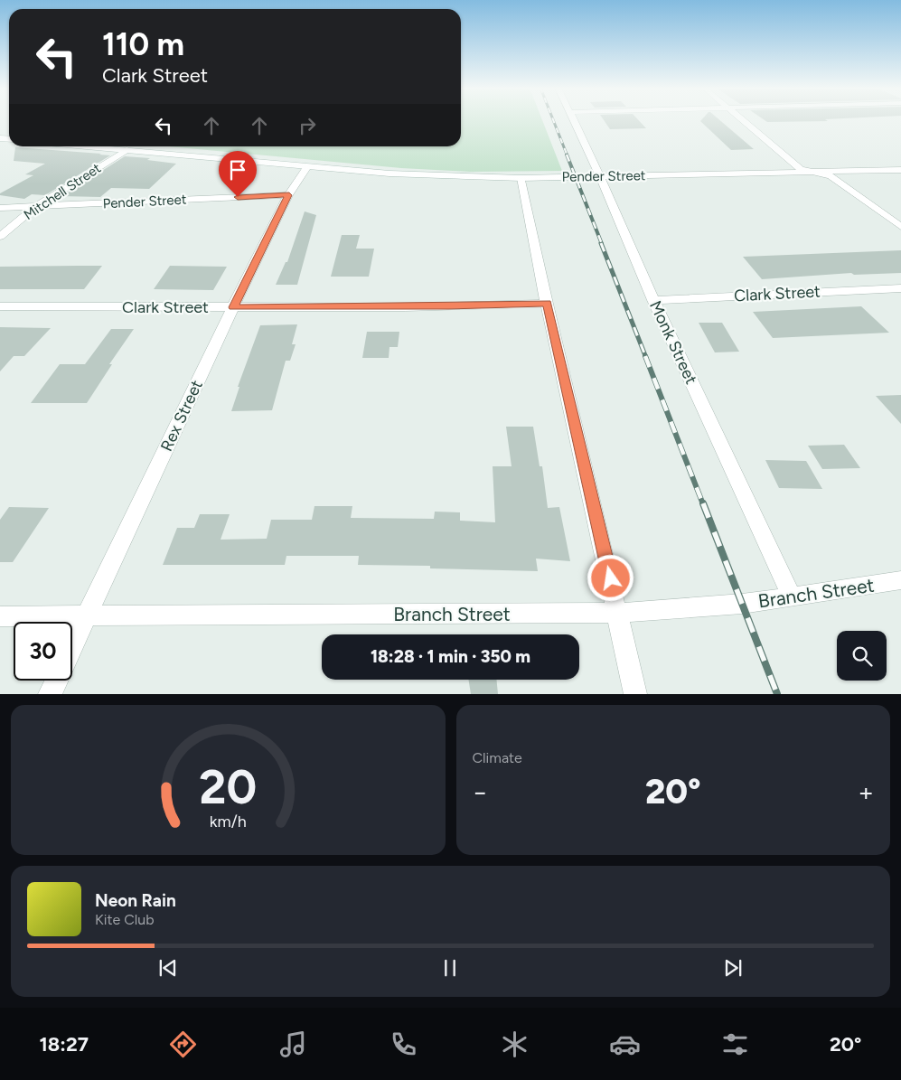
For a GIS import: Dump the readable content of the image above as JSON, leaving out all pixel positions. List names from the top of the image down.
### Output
{
  "streets": {
    "street": [
      "Pender Street",
      "Mitchell Street",
      "Clark Street",
      "Monk Street",
      "Rex Street",
      "Branch Street"
    ]
  },
  "crossings": [
    ["Pender Street", "Mitchell Street"],
    ["Pender Street", "Monk Street"],
    ["Pender Street", "Rex Street"],
    ["Clark Street", "Monk Street"],
    ["Clark Street", "Rex Street"],
    ["Monk Street", "Branch Street"],
    ["Rex Street", "Branch Street"]
  ],
  "page": {
    "turn": ["110 m", "Clark Street"],
    "limit": "30",
    "trip": "18:28 · 1 min · 350 m",
    "tile": "Climate",
    "heat": ["−", "20°", "+"],
    "song": ["Neon Rain", "Kite Club"],
    "tabs": ["18:27", "20°"],
    "gauge": ["20", "km/h"]
  }
}
